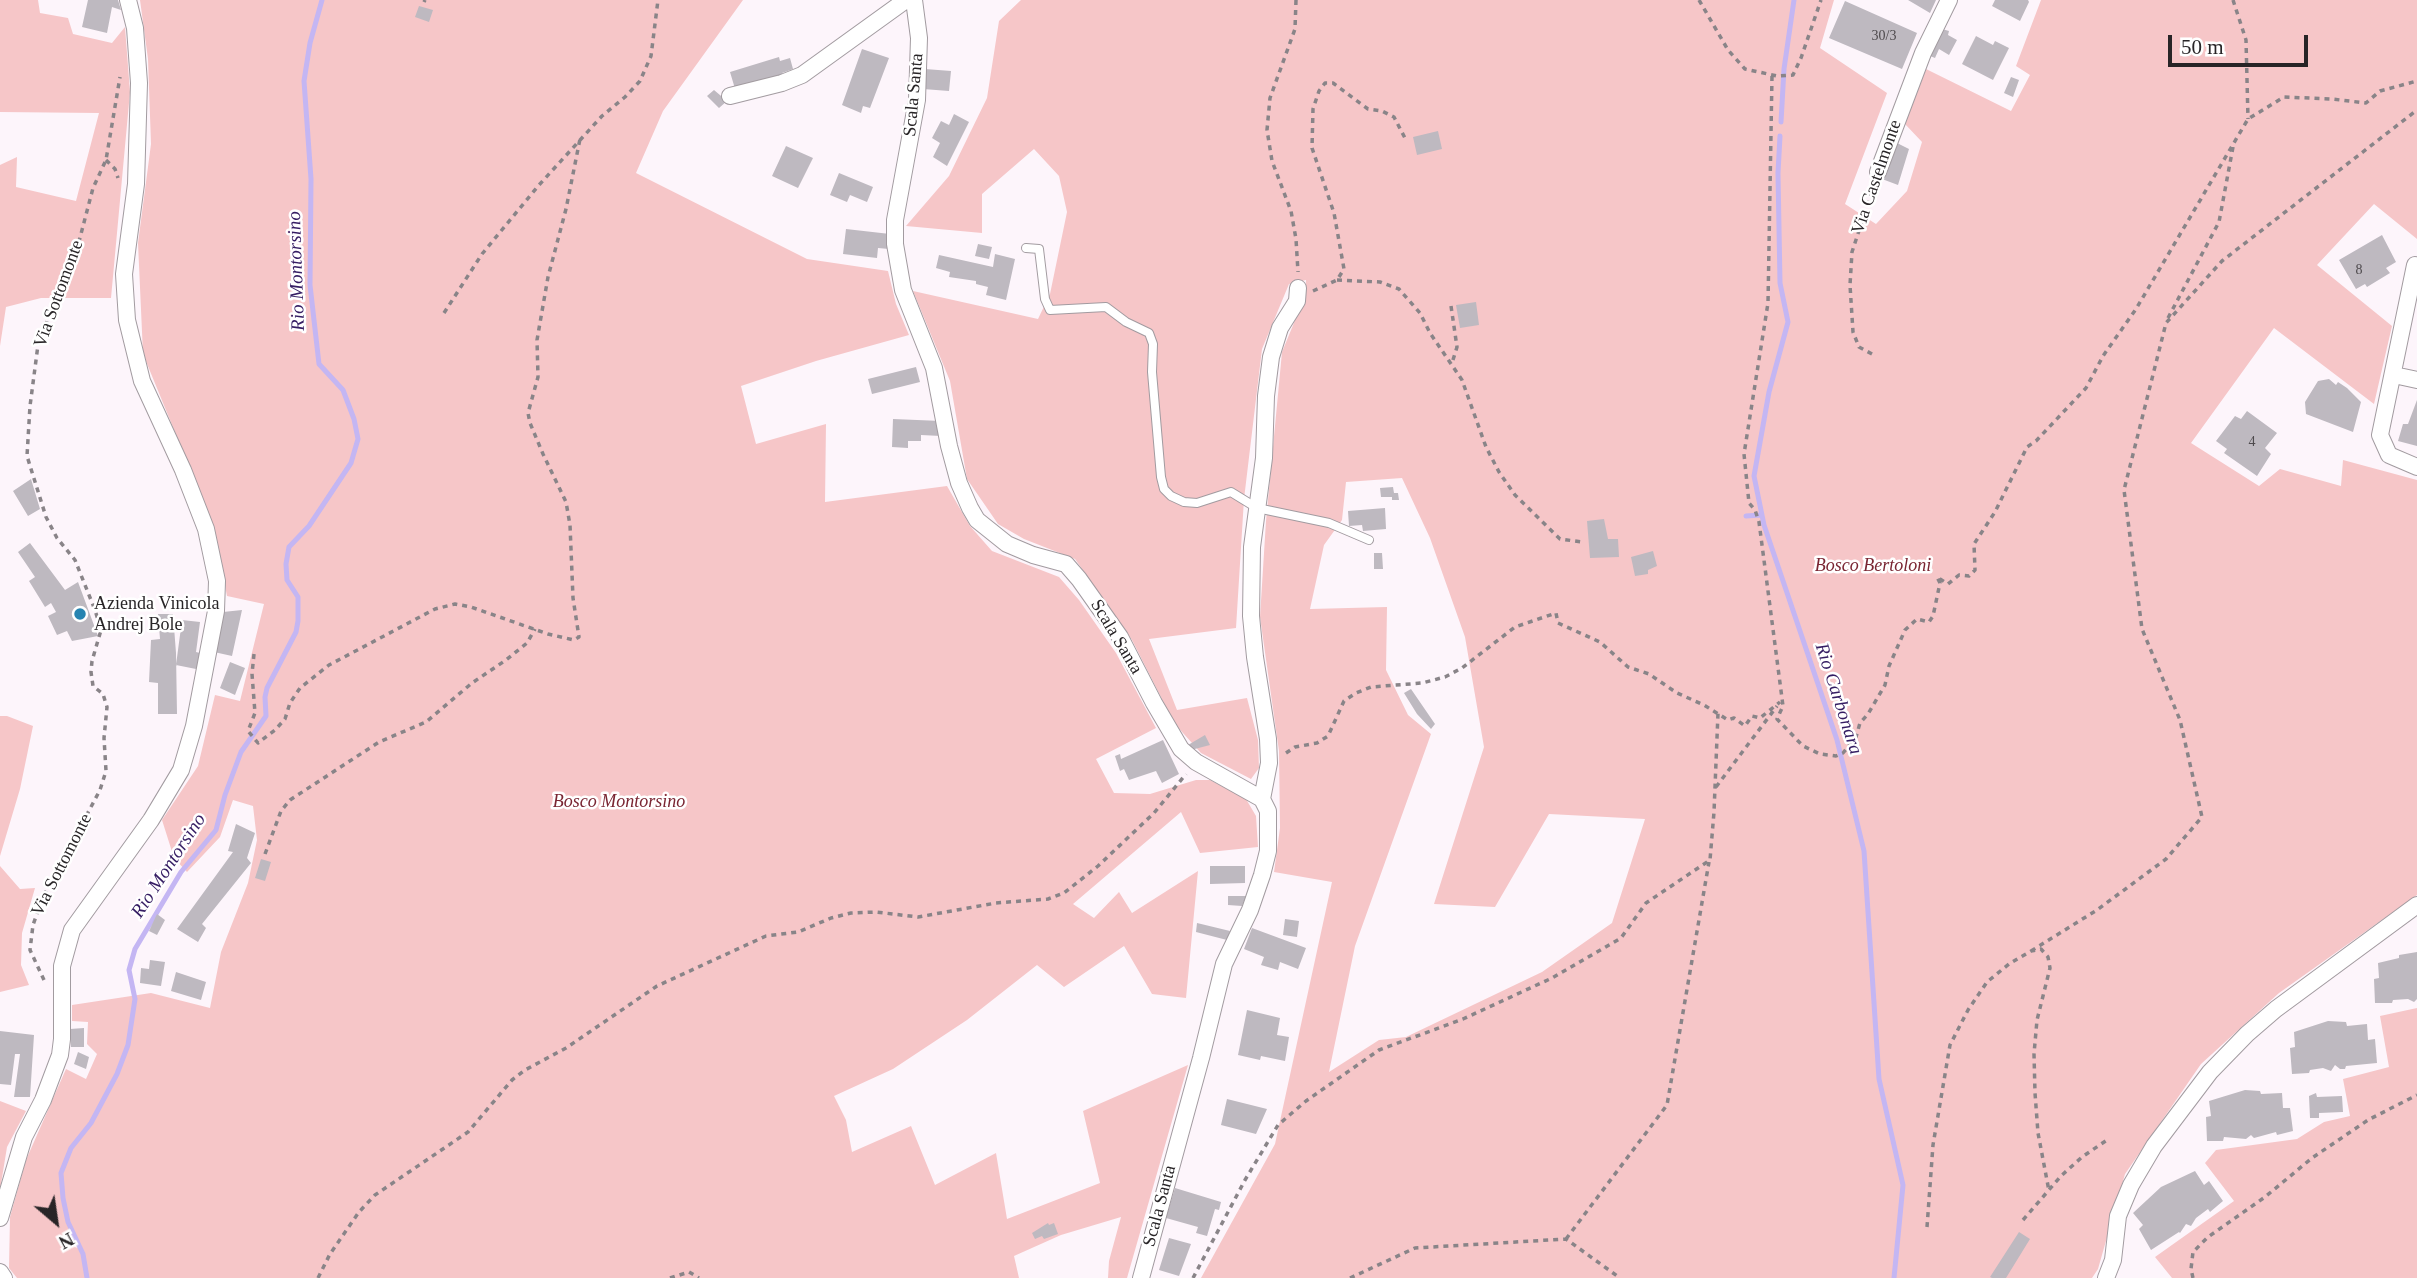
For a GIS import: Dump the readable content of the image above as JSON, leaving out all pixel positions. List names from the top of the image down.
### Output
{
  "streets": {
    "street": ["Scala Santa", "Via Castelmonte"],
    "path": ["Via Sottomonte"]
  },
  "water": ["Rio Montorsino", "Rio Carbonara"],
  "parks": ["Bosco Bertoloni", "Bosco Montorsino"],
  "places": ["Azienda Vinicola Andrej Bole"],
  "house_numbers": ["30/3", "8", "4"],
  "scale_bar": "50 m",
  "north": "bottom right"
}
